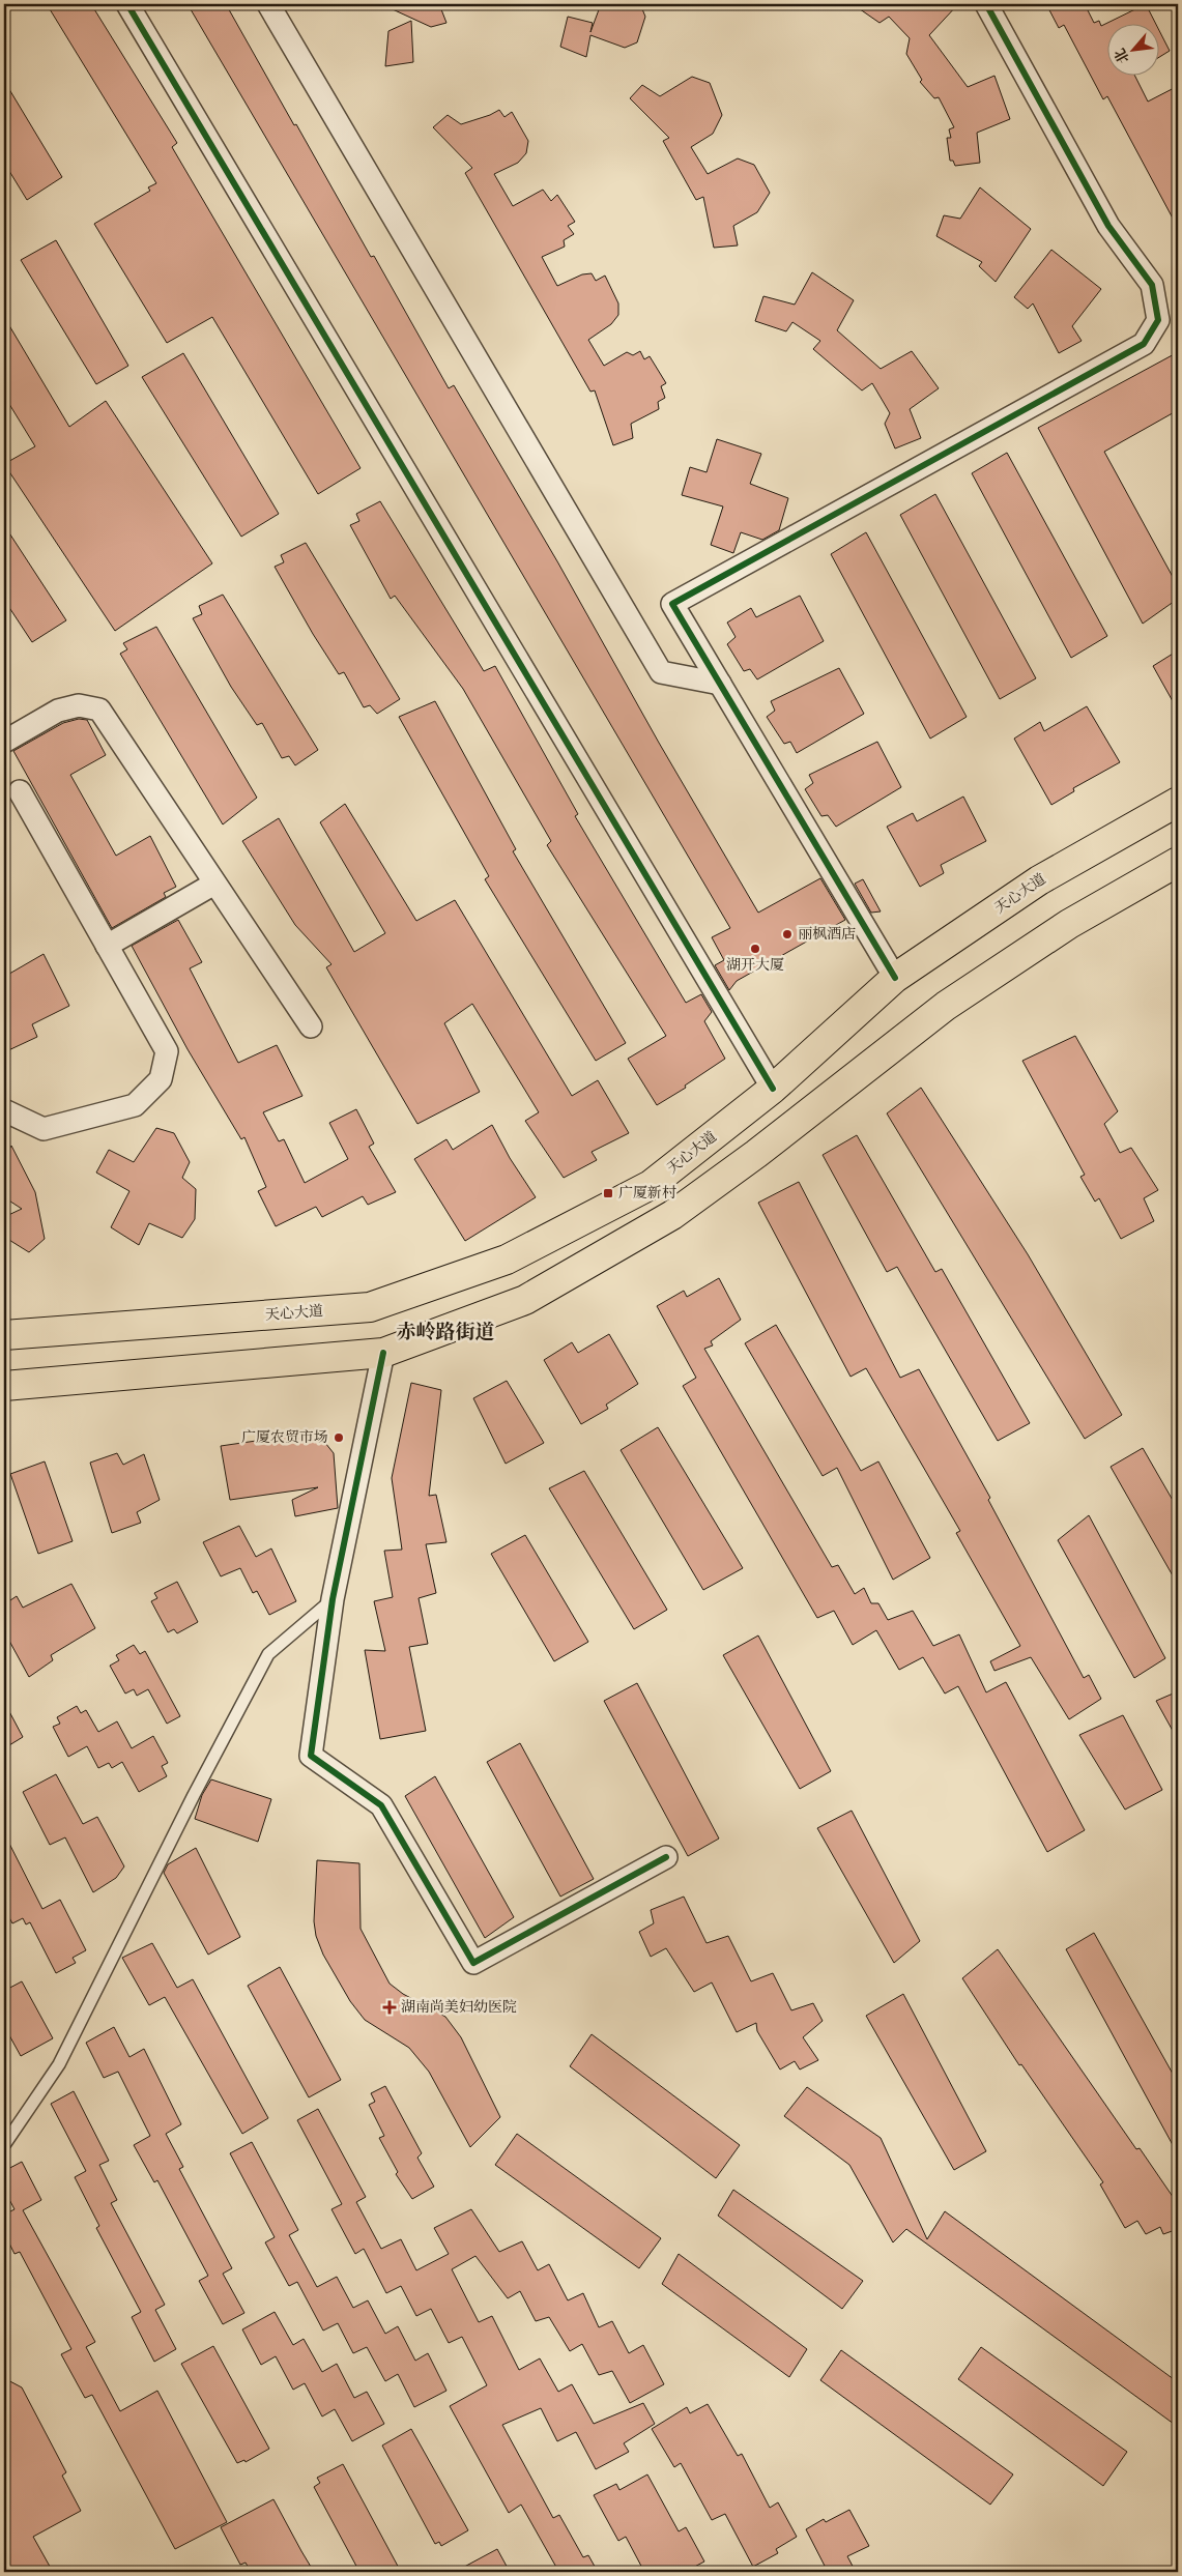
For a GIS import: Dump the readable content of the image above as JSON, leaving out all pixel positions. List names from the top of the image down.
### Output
{
  "streets": {
    "main road": ["天心大道"]
  },
  "districts": ["赤岭路街道"],
  "places": {
    "other": ["丽枫酒店", "湖开大厦", "广厦农贸市场"],
    "transit": ["广厦新村"],
    "health": ["湖南尚美妇幼医院"]
  },
  "north": "bottom left"
}
